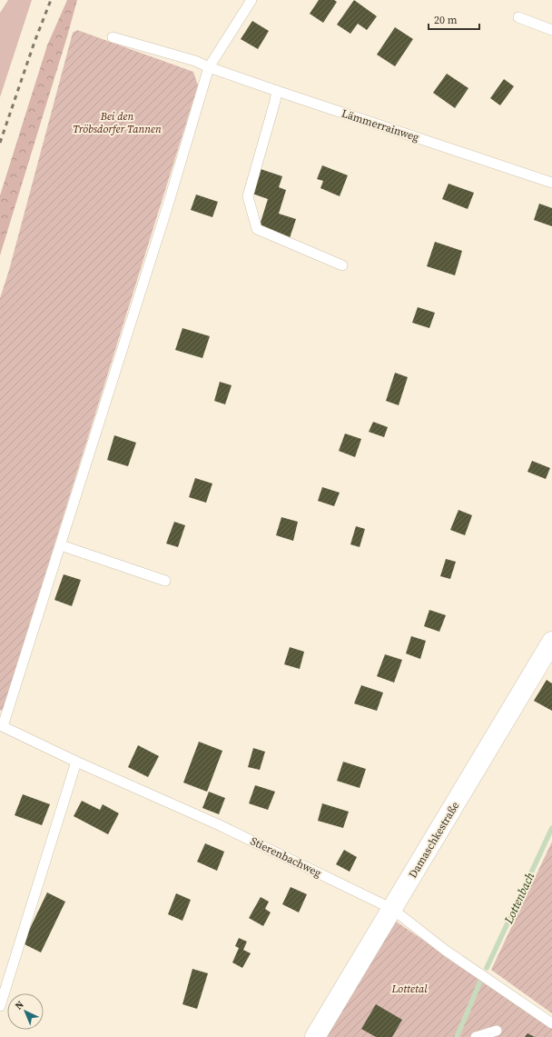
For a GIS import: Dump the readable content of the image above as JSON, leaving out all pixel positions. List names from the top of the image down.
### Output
{
  "streets": {
    "street": ["Damaschkestraße"],
    "lane": ["Lämmerrainweg", "Stierenbachweg"]
  },
  "crossings": [
    ["Damaschkestraße", "Stierenbachweg"]
  ],
  "water": ["Lottenbach"],
  "parks": ["Bei den Tröbsdorfer Tannen", "Lottetal"],
  "scale_bar": "20 m",
  "north": "top left"
}
